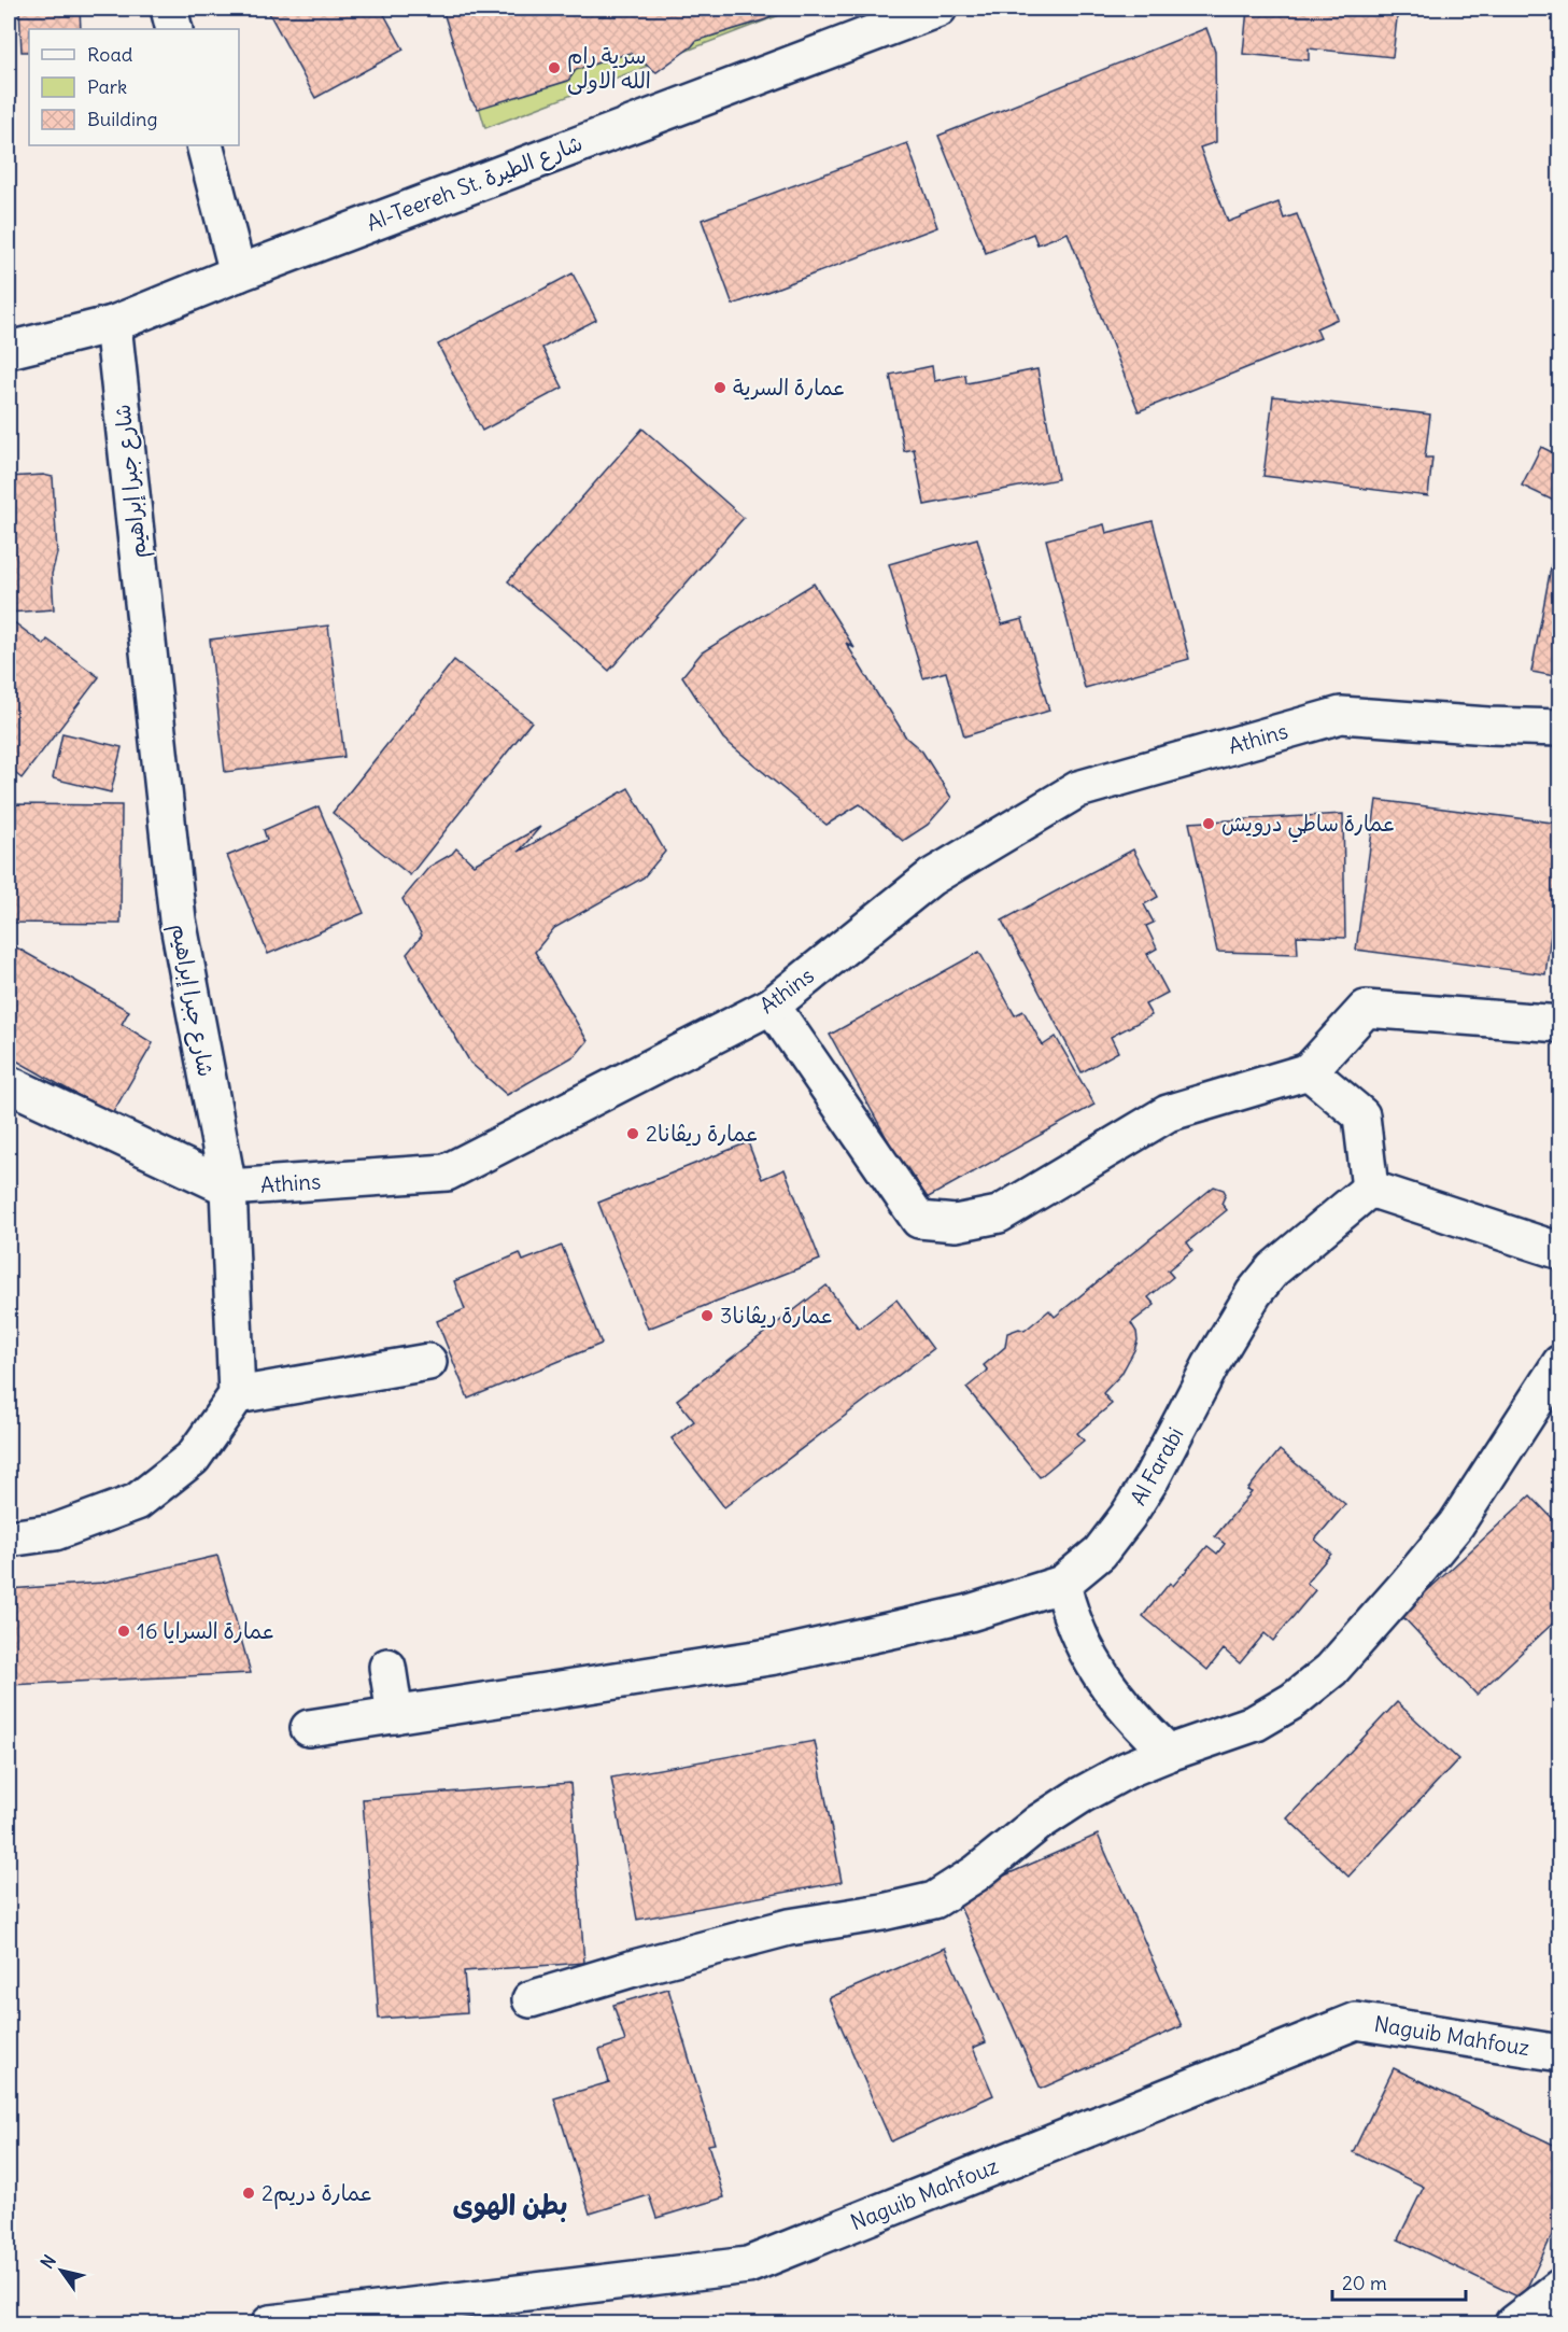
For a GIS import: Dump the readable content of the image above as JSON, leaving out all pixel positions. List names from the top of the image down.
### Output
{
  "streets": {
    "street": [
      "Al-Teereh St. شارع الطيرة",
      "شارع جبرا إبراهيم",
      "Athins",
      "Al Farabi",
      "Naguib Mahfouz"
    ]
  },
  "crossings": [
    ["Al-Teereh St. شارع الطيرة", "شارع جبرا إبراهيم"],
    ["شارع جبرا إبراهيم", "Athins"]
  ],
  "districts": ["بطن الهوى"],
  "places": [
    "سرية رام الله الاولى",
    "عمارة السرية",
    "عمارة ساطي درويش",
    "عمارة ريڤانا2",
    "عمارة ريڤانا3",
    "عمارة السرايا 16",
    "عمارة دريم2"
  ],
  "legend": ["Road", "Park", "Building"],
  "scale_bar": "20 m",
  "north": "top left"
}
